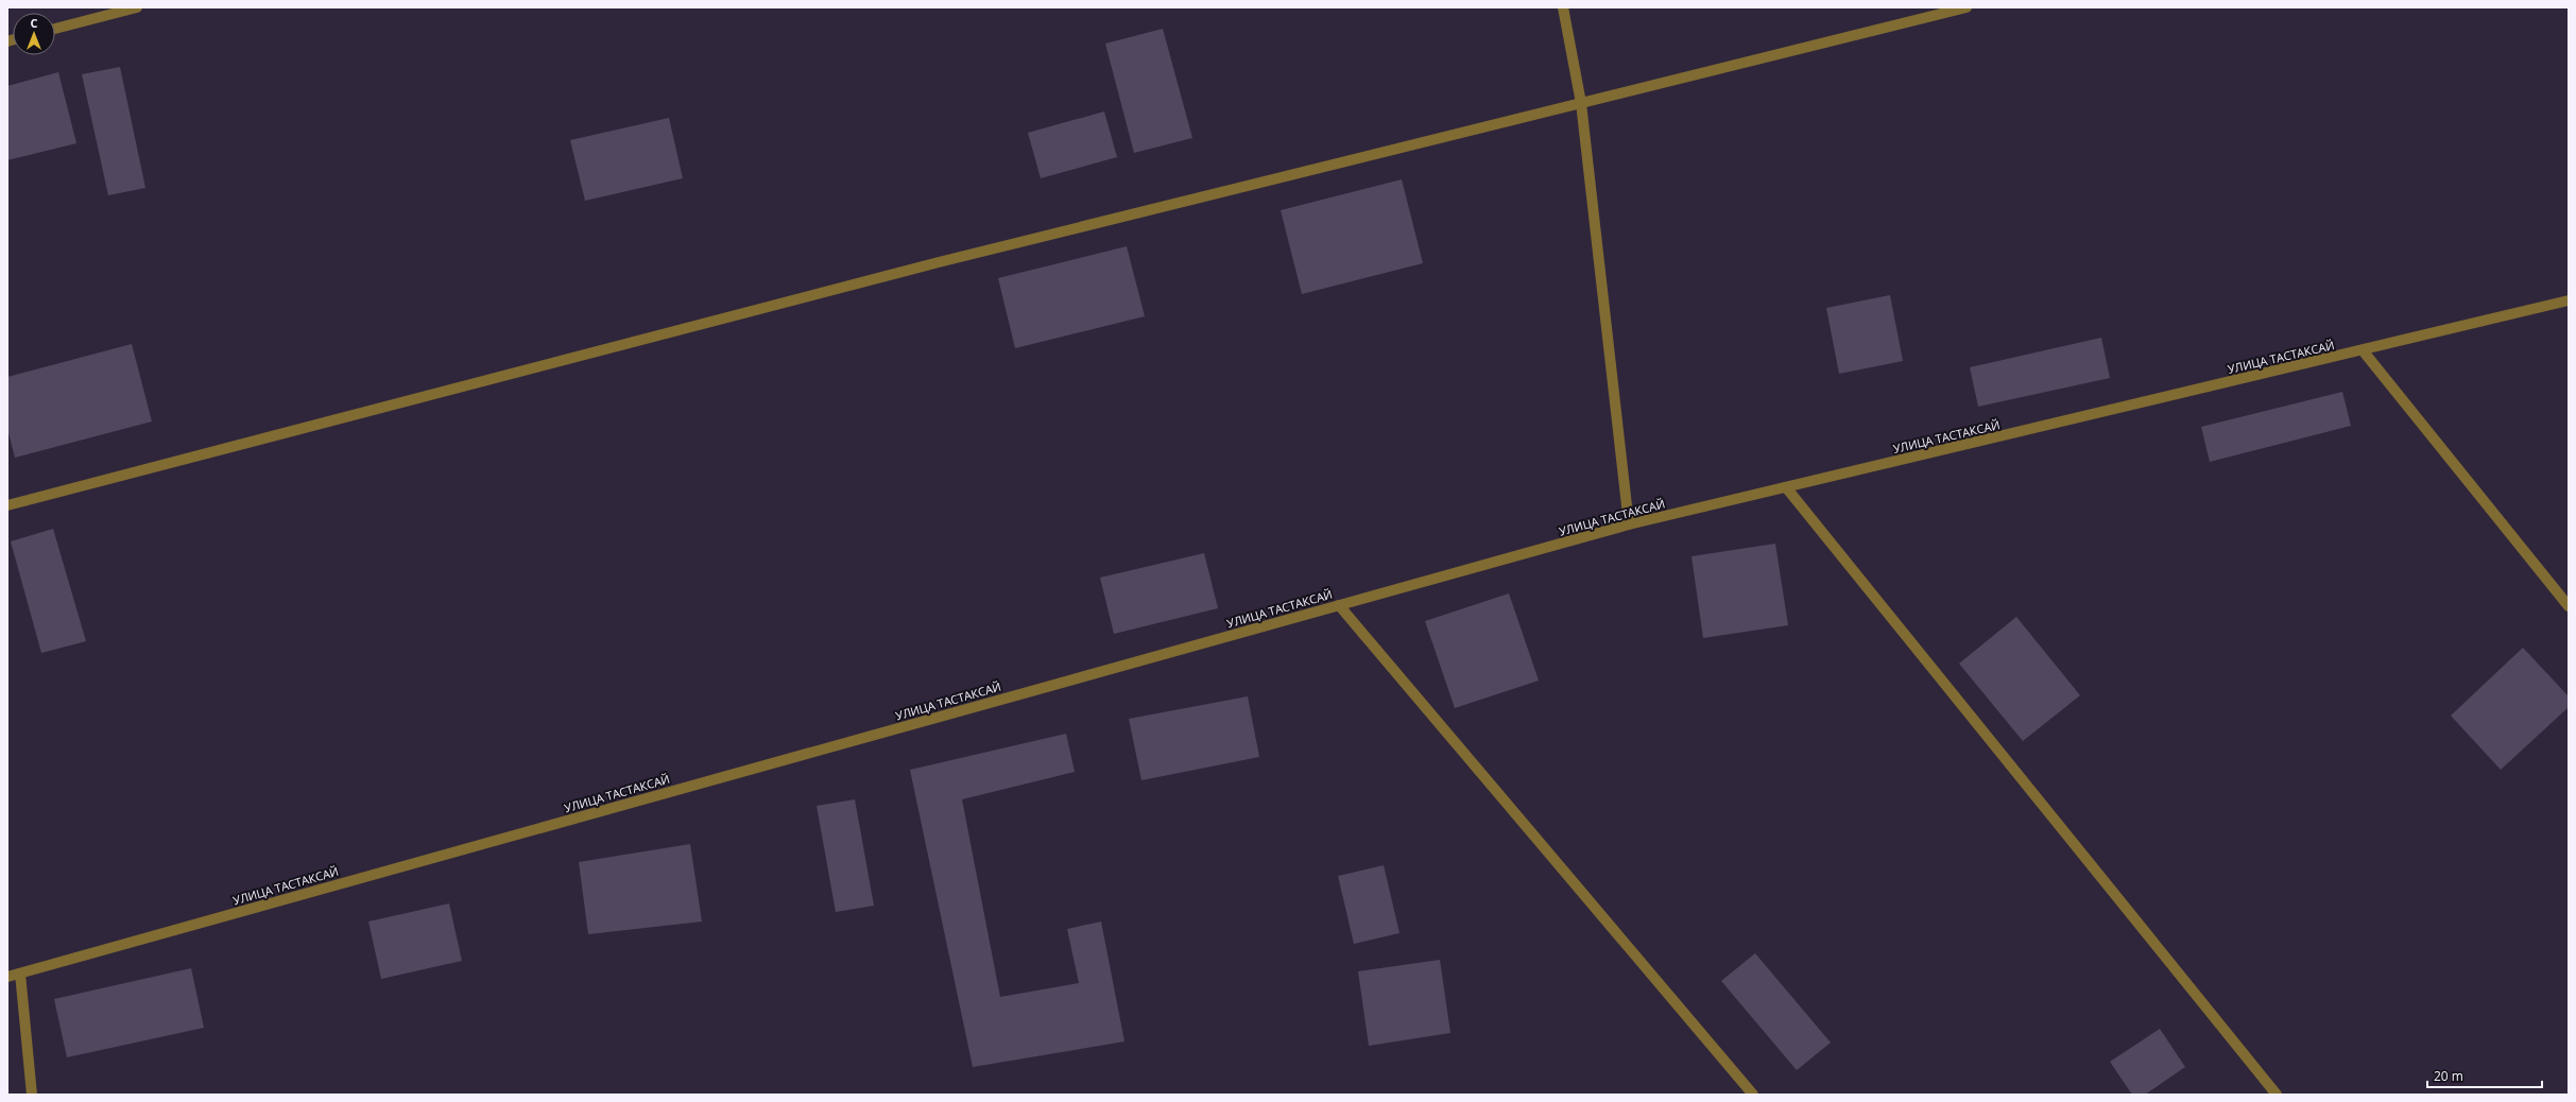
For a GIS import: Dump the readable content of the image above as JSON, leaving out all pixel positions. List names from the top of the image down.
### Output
{
  "streets": {
    "street": ["УЛИЦА ТАСТАКСАЙ"]
  },
  "scale_bar": "20 m",
  "north": "top"
}
